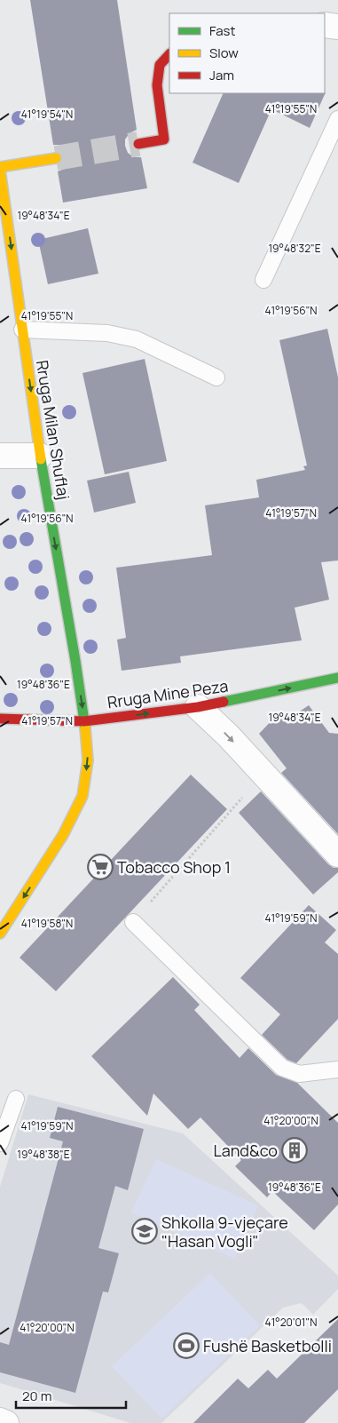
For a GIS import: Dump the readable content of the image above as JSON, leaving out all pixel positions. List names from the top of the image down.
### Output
{
  "streets": {
    "street": ["Rruga Milan Shuflaj", "Rruga Mine Peza"]
  },
  "crossings": [
    ["Rruga Milan Shuflaj", "Rruga Mine Peza"]
  ],
  "one_way": ["Rruga Milan Shuflaj", "Rruga Mine Peza"],
  "places": {
    "supermarket": ["Tobacco Shop 1"],
    "building": ["Land&co"],
    "school or university": ["Shkolla 9-vjeçare \"Hasan Vogli\""],
    "sports": ["Fushë Basketbolli"]
  },
  "legend": ["Fast", "Slow", "Jam"],
  "scale_bar": "20 m",
  "coordinates": [
    "41°19'55\"N",
    "41°19'54\"N",
    "19°48'34\"E",
    "19°48'32\"E",
    "41°19'56\"N",
    "41°19'57\"N",
    "19°48'36\"E",
    "41°19'59\"N",
    "41°19'58\"N",
    "41°20'00\"N",
    "19°48'38\"E",
    "41°20'01\"N"
  ]
}
